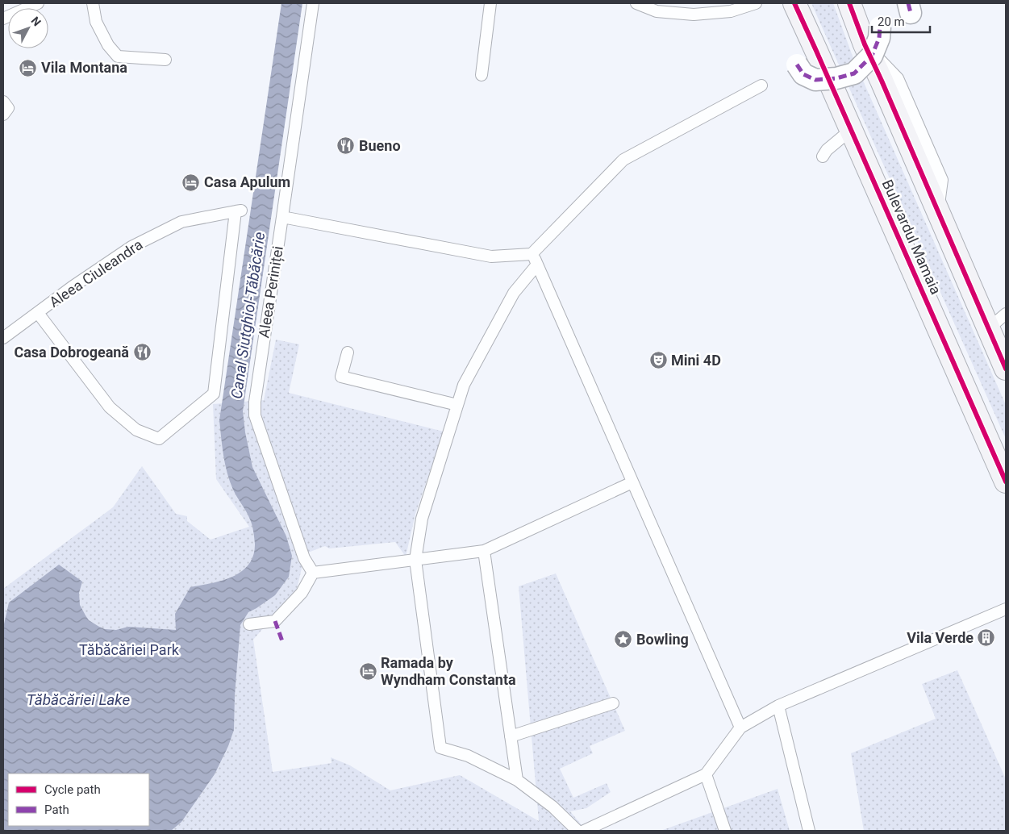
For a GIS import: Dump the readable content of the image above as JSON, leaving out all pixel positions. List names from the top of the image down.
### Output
{
  "streets": {
    "main road": ["Bulevardul Mamaia"],
    "lane": ["Aleea Ciuleandra", "Aleea Periniței"]
  },
  "water": ["Canal Siutghiol-Tăbăcărie", "Tăbăcăriei Lake"],
  "parks": ["Tăbăcăriei Park"],
  "places": {
    "hotel": ["Vila Montana", "Casa Apulum", "Ramada by Wyndham Constanta"],
    "restaurant": ["Bueno", "Casa Dobrogeană"],
    "theatre": ["Mini 4D"],
    "building": ["Vila Verde"],
    "place": ["Bowling"]
  },
  "legend": ["Cycle path", "Path"],
  "scale_bar": "20 m",
  "north": "top right"
}
